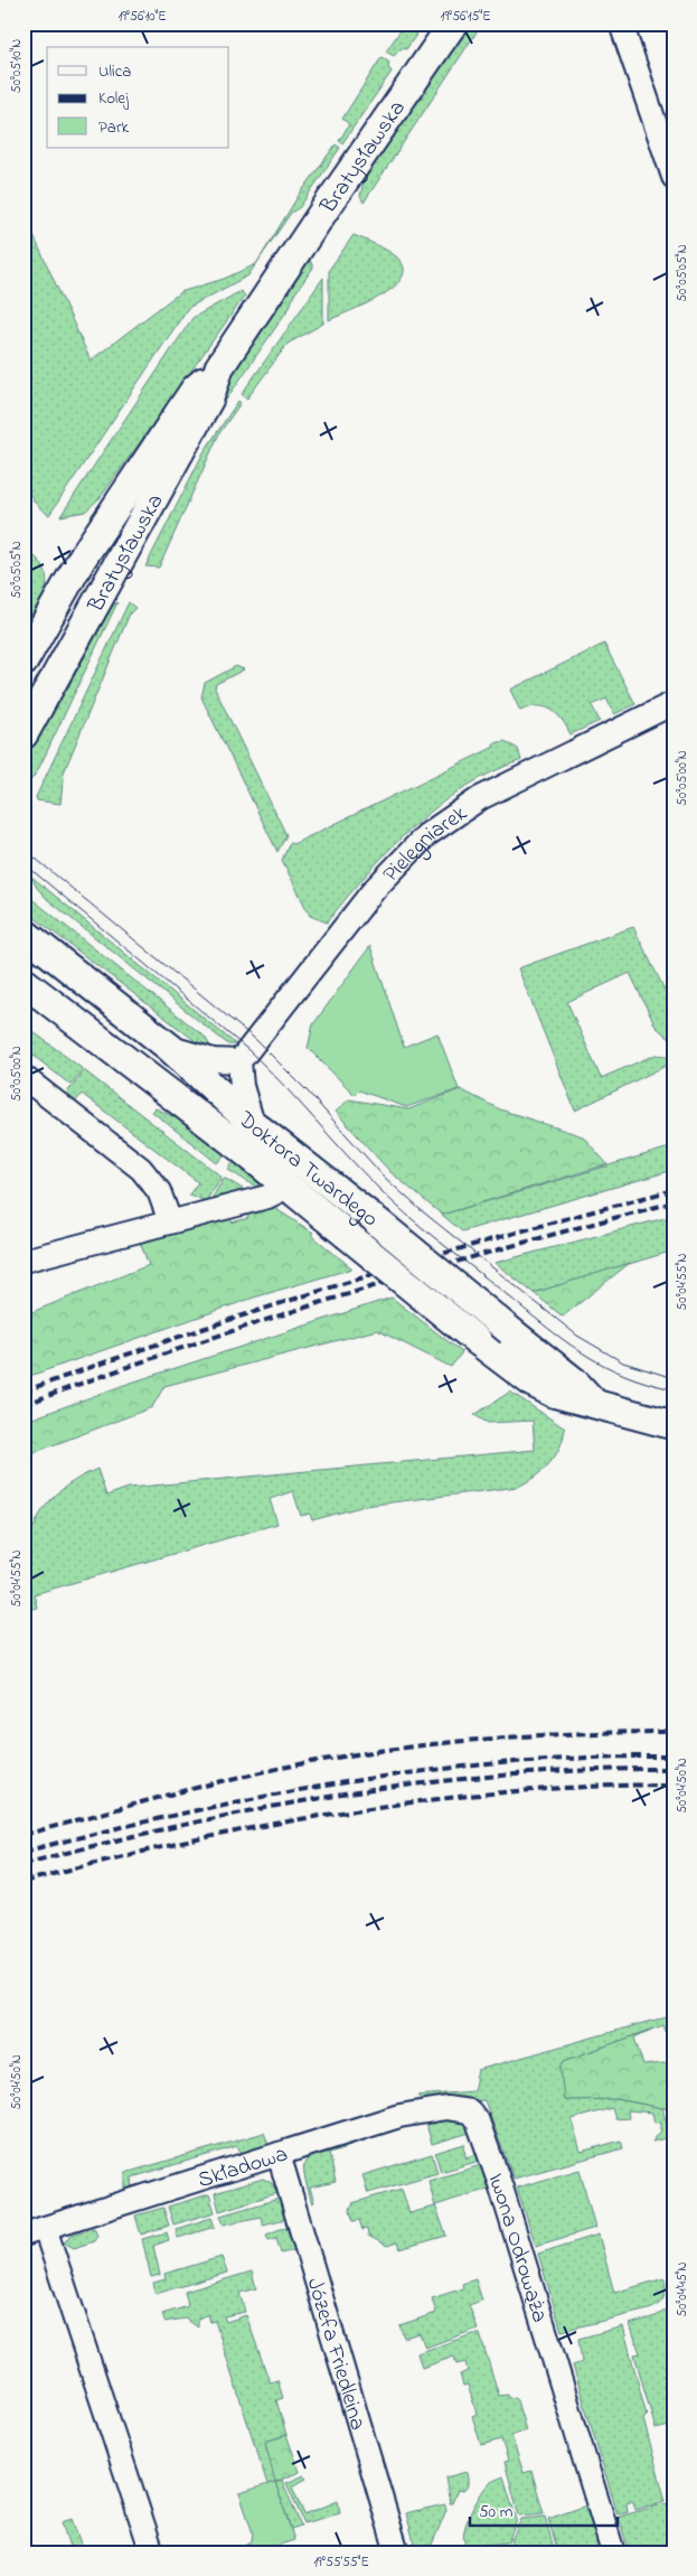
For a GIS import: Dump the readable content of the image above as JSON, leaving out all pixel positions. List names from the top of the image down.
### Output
{
  "streets": {
    "street": [
      "Bratysławska",
      "Pielęgniarek",
      "Doktora Twardego",
      "Składowa",
      "Iwona Odrowąża",
      "Józefa Friedleina"
    ]
  },
  "crossings": [
    ["Składowa", "Iwona Odrowąża"],
    ["Składowa", "Józefa Friedleina"]
  ],
  "legend": ["Ulica", "Kolej", "Park"],
  "scale_bar": "50 m",
  "coordinates": [
    "19°56'10\"E",
    "19°56'15\"E",
    "50°05'10\"N",
    "50°05'05\"N",
    "50°05'00\"N",
    "50°04'55\"N",
    "50°04'50\"N",
    "50°04'45\"N",
    "19°55'55\"E"
  ]
}
